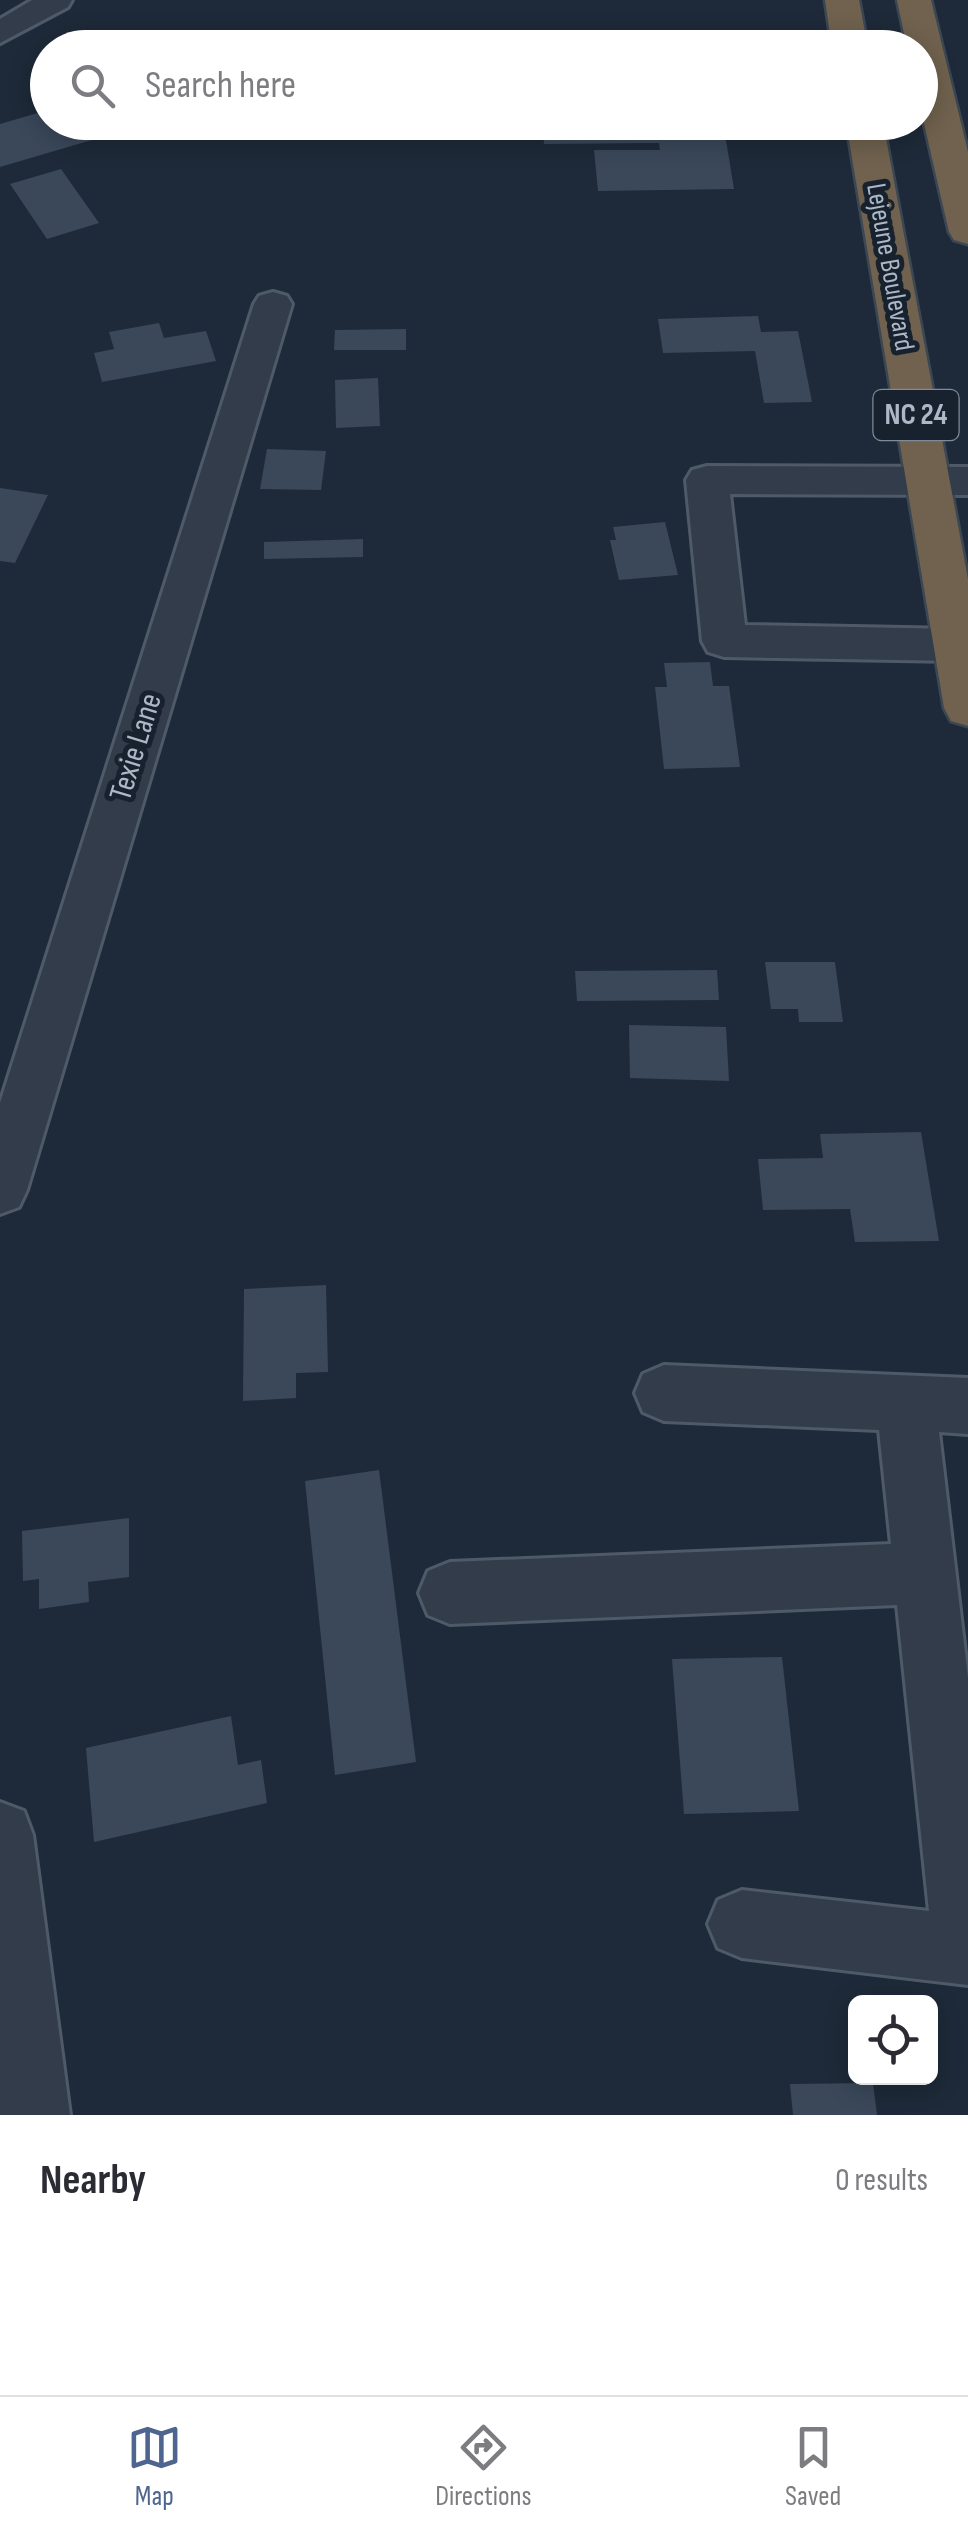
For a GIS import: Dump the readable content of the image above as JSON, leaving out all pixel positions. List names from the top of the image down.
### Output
{
  "streets": {
    "highway": ["Lejeune Boulevard", "NC 24"],
    "street": ["Texie Lane"]
  },
  "page": {
    "search": "Search here",
    "heading": ["Nearby", "0 results"],
    "nav": ["Map", "Directions", "Saved"]
  }
}
